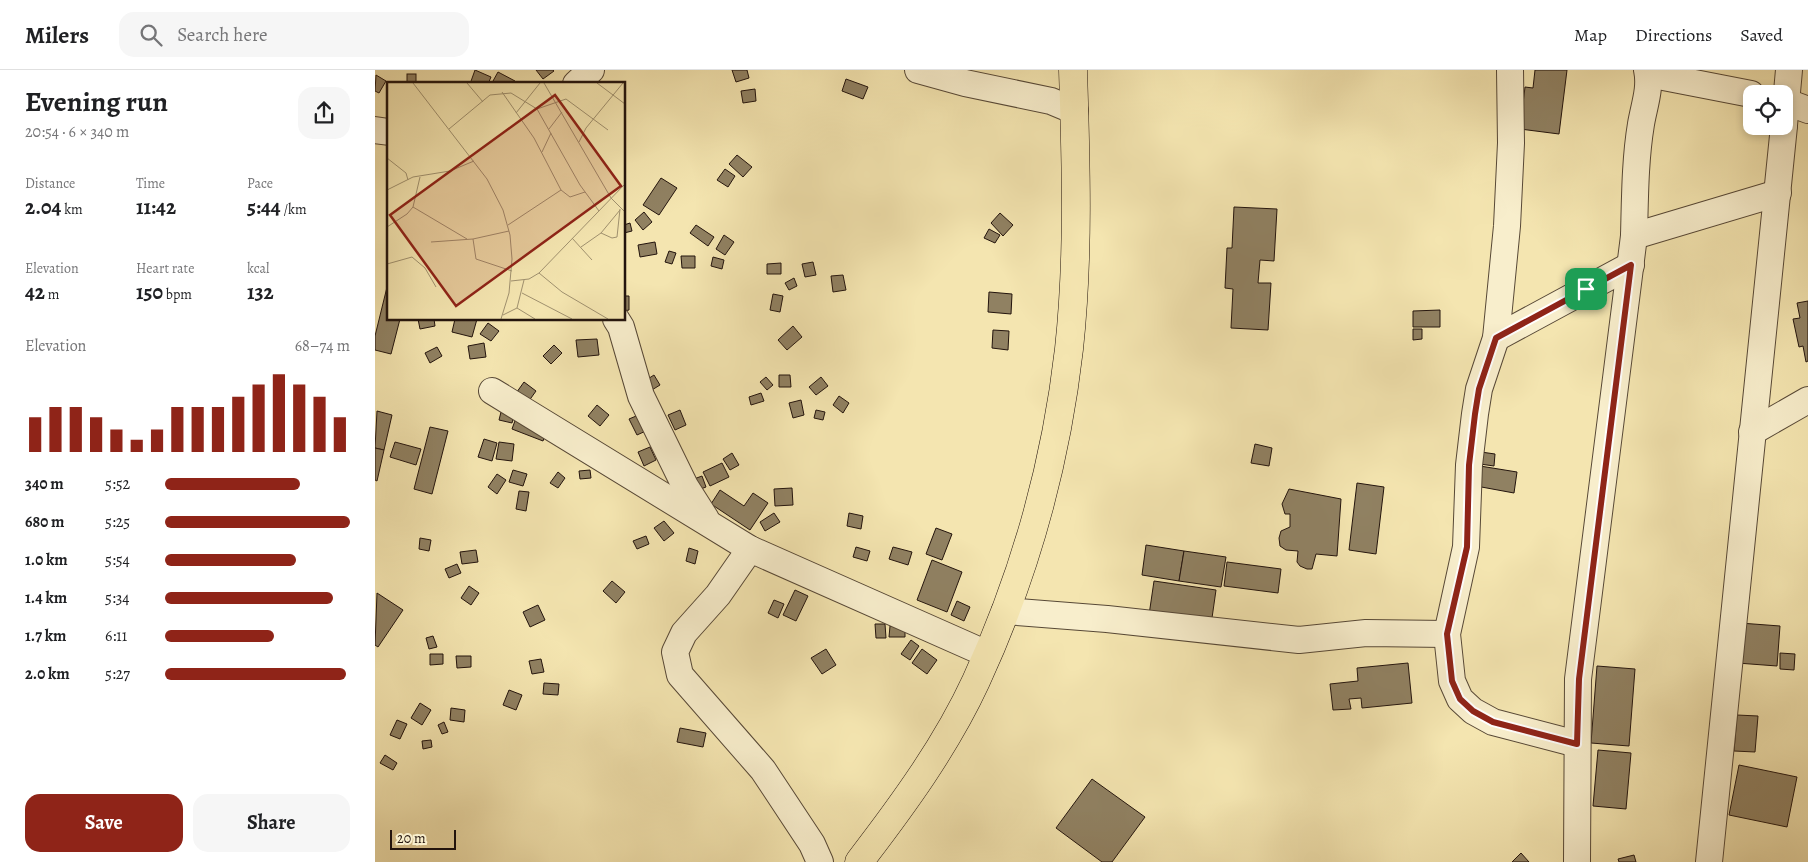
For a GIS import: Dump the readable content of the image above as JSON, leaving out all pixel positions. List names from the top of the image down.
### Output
{
  "scale_bar": "20 m",
  "page": {
    "header": "Milers",
    "search": "Search here",
    "nav": ["Map", "Directions", "Saved"],
    "heading": ["Evening run", "20:54 · 6 × 340 m"],
    "stats": [
      ["Distance", "2.04 km"],
      ["Time", "11:42"],
      ["Pace", "5:44 /km"],
      ["Elevation", "42 m"],
      ["Heart rate", "150 bpm"],
      ["kcal", "132"]
    ],
    "chart": ["Elevation", "68–74 m"],
    "list": [
      {
        "name": "340 m",
        "note": "5:52"
      },
      {
        "name": "680 m",
        "note": "5:25"
      },
      {
        "name": "1.0 km",
        "note": "5:54"
      },
      {
        "name": "1.4 km",
        "note": "5:34"
      },
      {
        "name": "1.7 km",
        "note": "6:11"
      },
      {
        "name": "2.0 km",
        "note": "5:27"
      }
    ],
    "buttons": ["Save", "Share"],
    "scale": "20 m"
  }
}
